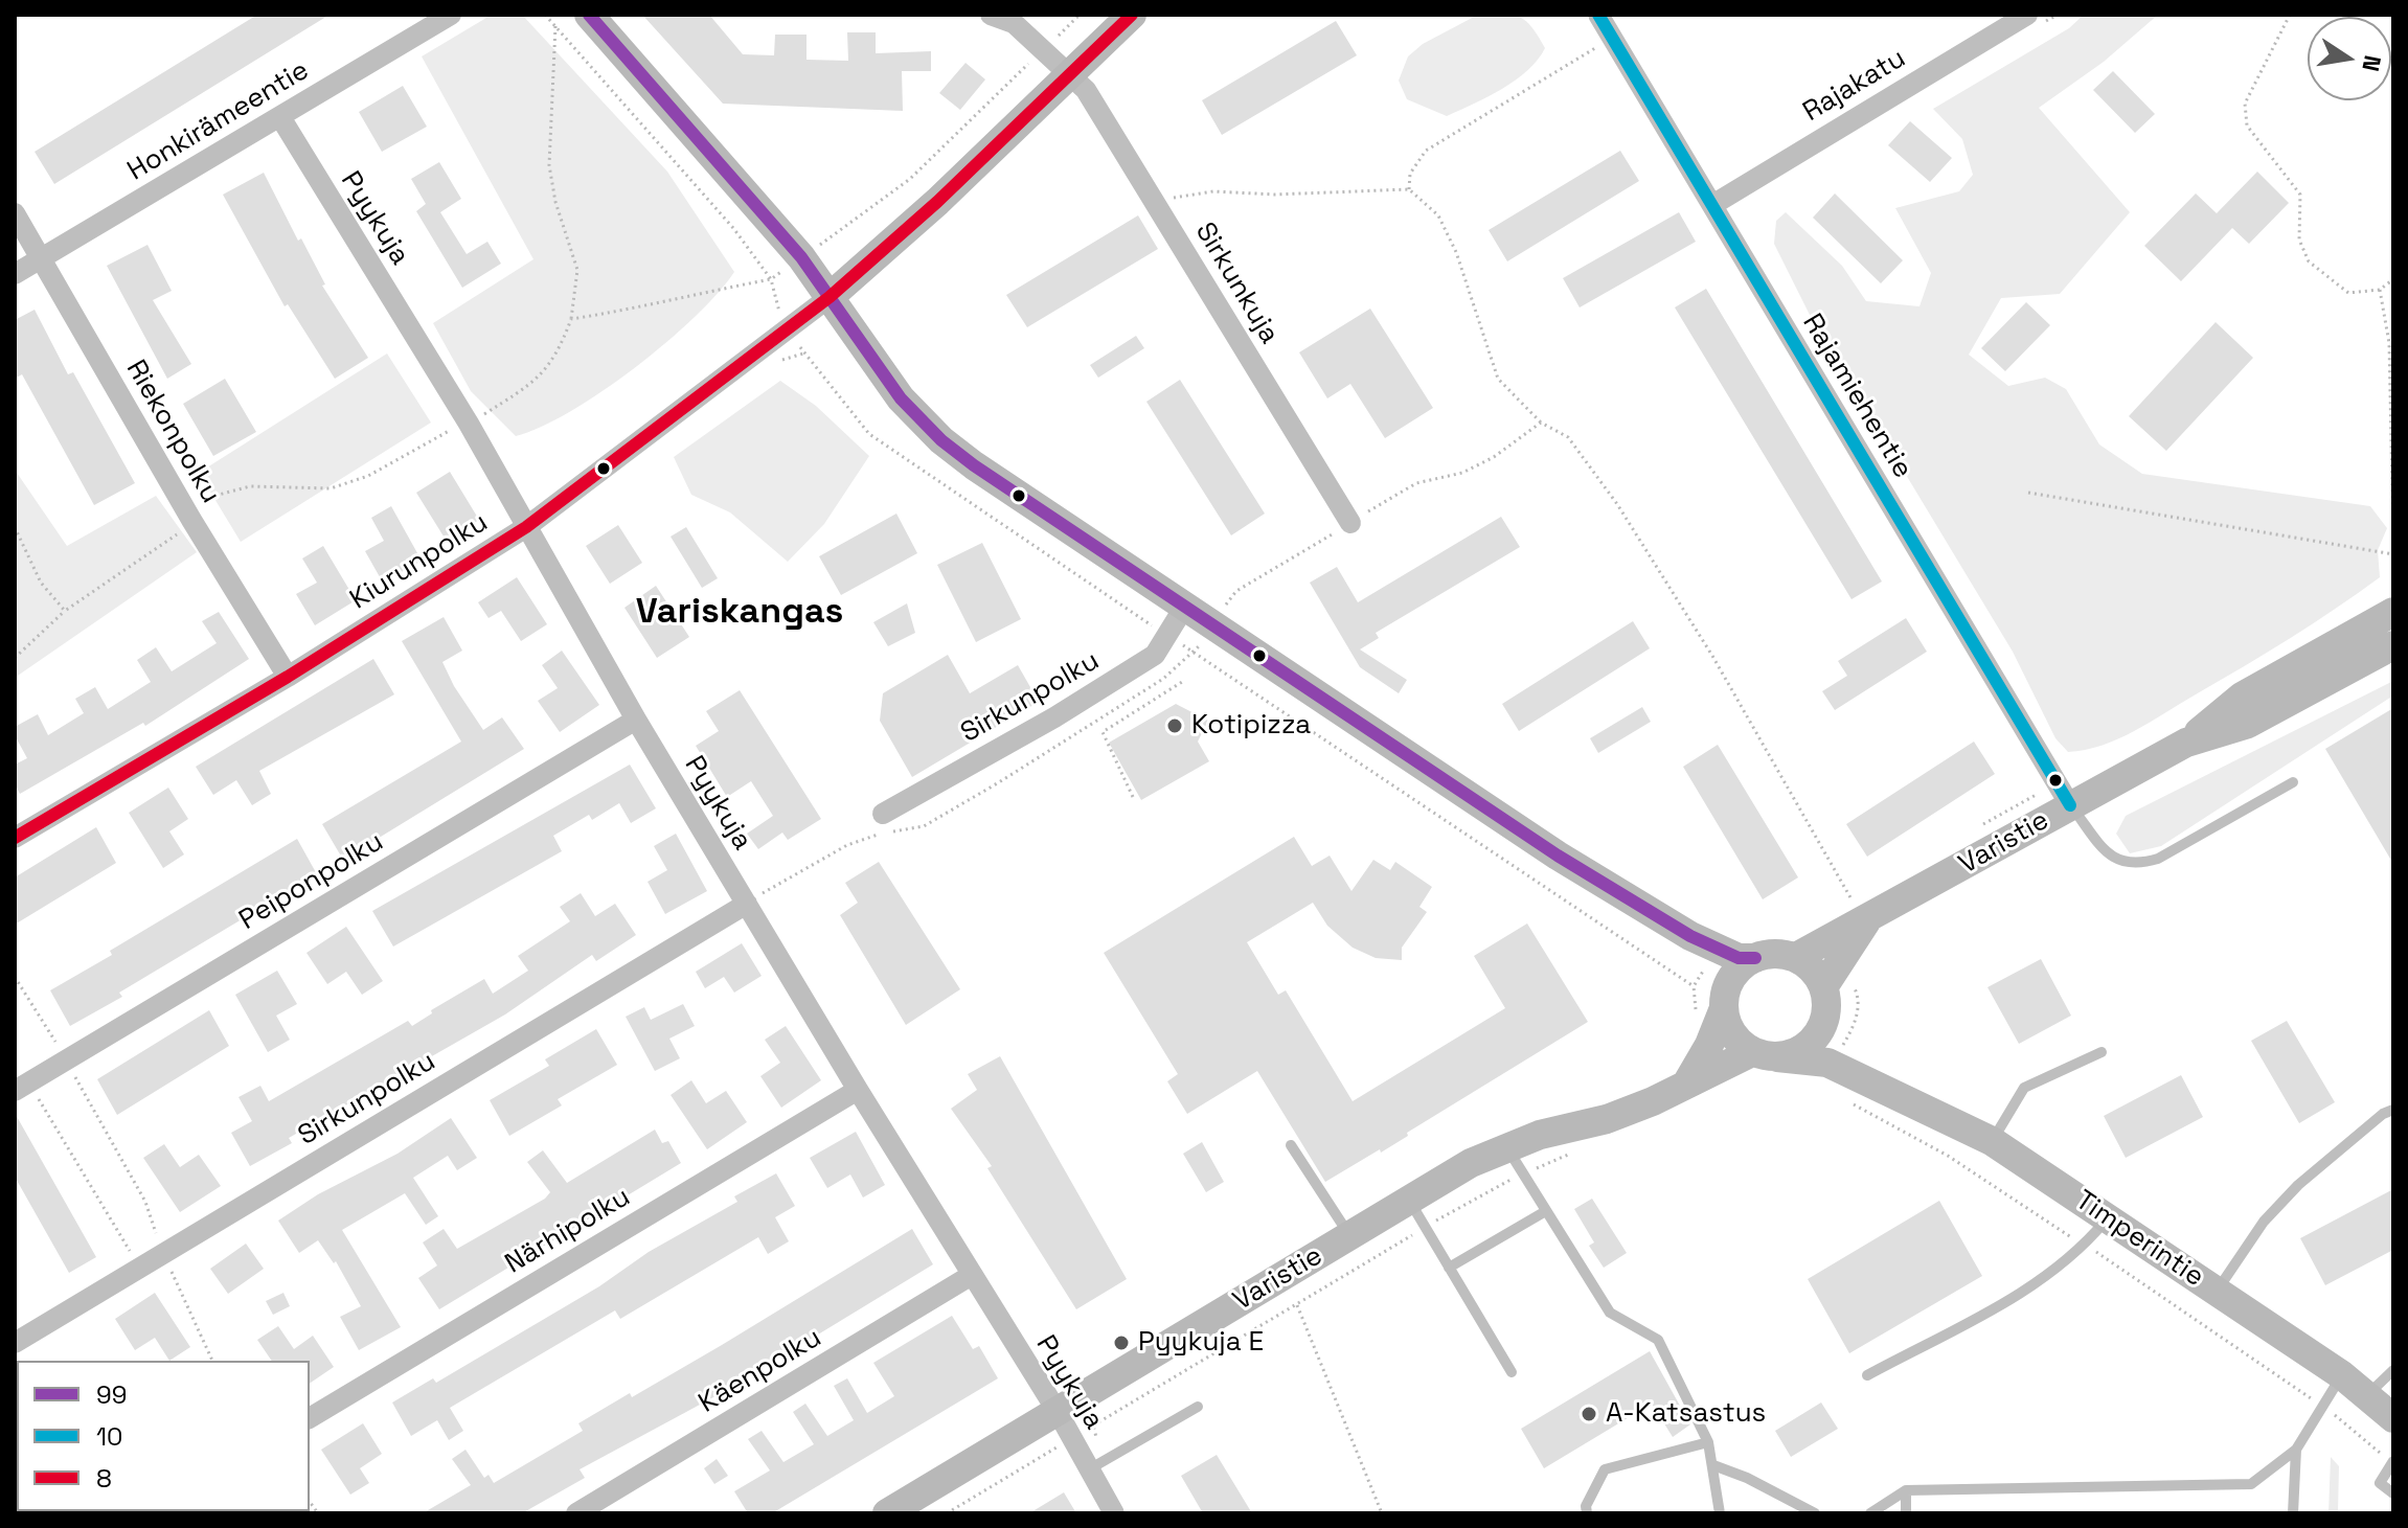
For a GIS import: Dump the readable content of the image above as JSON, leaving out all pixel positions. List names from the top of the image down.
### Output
{
  "streets": {
    "street": [
      "Rajakatu",
      "Honkirämeentie",
      "Pyykuja",
      "Sirkunkuja",
      "Rajamiehentie",
      "Riekonpolku",
      "Kiurunpolku",
      "Sirkunpolku",
      "Varistie",
      "Peiponpolku",
      "Närhipolku",
      "Timperintie",
      "Käenpolku"
    ]
  },
  "crossings": [
    ["Rajakatu", "Rajamiehentie"],
    ["Honkirämeentie", "Pyykuja"],
    ["Honkirämeentie", "Riekonpolku"],
    ["Pyykuja", "Kiurunpolku"],
    ["Pyykuja", "Sirkunpolku"],
    ["Pyykuja", "Varistie"],
    ["Pyykuja", "Peiponpolku"],
    ["Pyykuja", "Närhipolku"],
    ["Pyykuja", "Käenpolku"],
    ["Rajamiehentie", "Varistie"],
    ["Riekonpolku", "Kiurunpolku"],
    ["Varistie", "Timperintie"]
  ],
  "districts": ["Variskangas"],
  "places": ["Kotipizza", "Pyykuja E", "A-Katsastus"],
  "lines": ["transit line 99", "transit line 10", "transit line 8"],
  "legend": ["99", "10", "8"],
  "north": "right"
}
